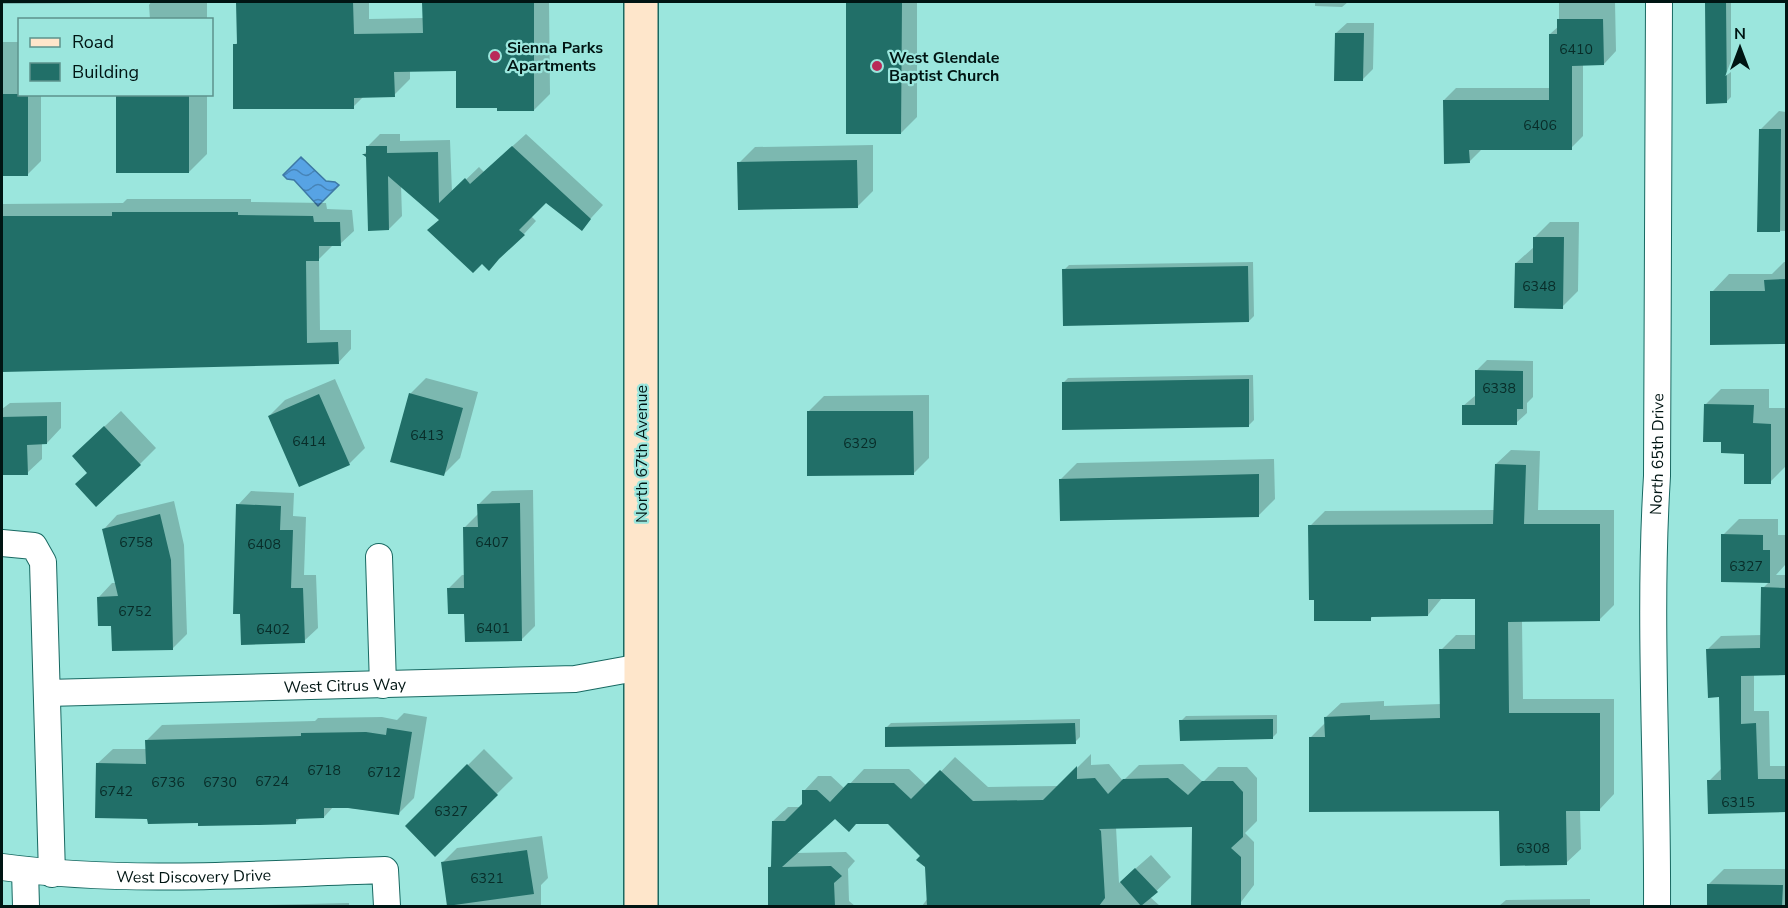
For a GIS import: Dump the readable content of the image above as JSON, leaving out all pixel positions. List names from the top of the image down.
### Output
{
  "streets": {
    "main road": ["North 67th Avenue"],
    "street": ["North 65th Drive", "West Citrus Way", "West Discovery Drive"]
  },
  "crossings": [
    ["North 67th Avenue", "West Citrus Way"]
  ],
  "places": ["Sienna Parks Apartments", "West Glendale Baptist Church"],
  "house_numbers": [
    "6410",
    "6406",
    "6348",
    "6338",
    "6413",
    "6414",
    "6329",
    "6758",
    "6407",
    "6408",
    "6327",
    "6752",
    "6401",
    "6402",
    "6718",
    "6712",
    "6724",
    "6736",
    "6730",
    "6742",
    "6315",
    "6327",
    "6308",
    "6321"
  ],
  "legend": ["Road", "Building"],
  "north": "top"
}
